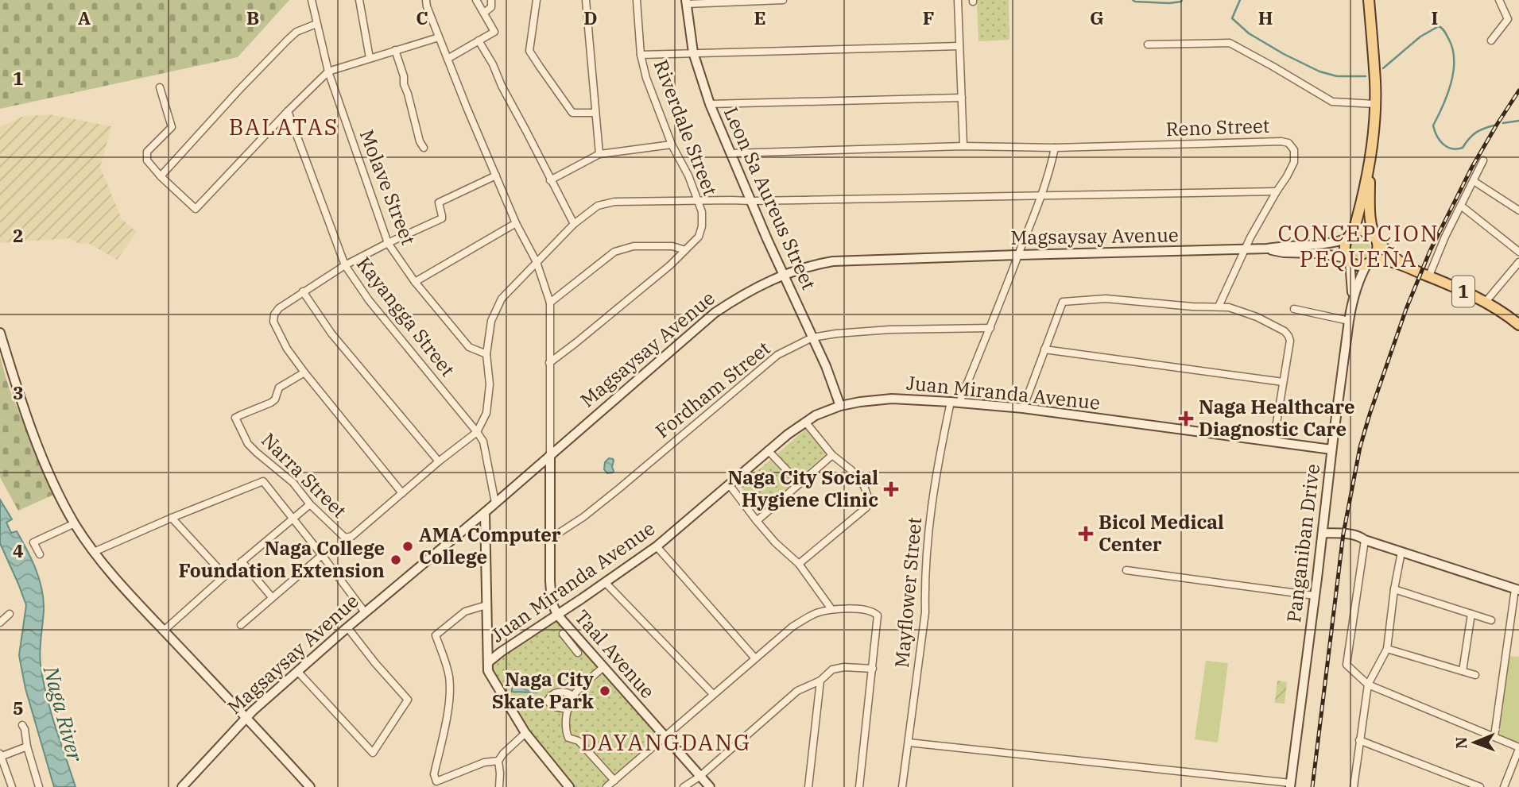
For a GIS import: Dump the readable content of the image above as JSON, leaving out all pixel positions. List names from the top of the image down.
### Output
{
  "streets": {
    "main road": [
      "Leon Sa Aureus Street",
      "Magsaysay Avenue",
      "1",
      "Juan Miranda Avenue",
      "Panganiban Drive",
      "Taal Avenue"
    ],
    "street": [
      "Riverdale Street",
      "Reno Street",
      "Molave Street",
      "Kayangga Street",
      "Fordham Street",
      "Narra Street",
      "Mayflower Street"
    ]
  },
  "crossings": [
    ["Reno Street", "Leon Sa Aureus Street"],
    ["Reno Street", "Magsaysay Avenue"],
    ["Reno Street", "Mayflower Street"],
    ["Leon Sa Aureus Street", "Magsaysay Avenue"],
    ["Leon Sa Aureus Street", "Fordham Street"],
    ["Leon Sa Aureus Street", "Juan Miranda Avenue"],
    ["Magsaysay Avenue", "1"],
    ["Magsaysay Avenue", "Kayangga Street"],
    ["Magsaysay Avenue", "Panganiban Drive"],
    ["Magsaysay Avenue", "Mayflower Street"],
    ["Magsaysay Avenue", "Taal Avenue"],
    ["1", "Panganiban Drive"],
    ["Kayangga Street", "Narra Street"],
    ["Fordham Street", "Mayflower Street"],
    ["Fordham Street", "Taal Avenue"],
    ["Juan Miranda Avenue", "Panganiban Drive"],
    ["Juan Miranda Avenue", "Mayflower Street"],
    ["Juan Miranda Avenue", "Taal Avenue"]
  ],
  "districts": ["BALATAS", "CONCEPCION PEQUEÑA", "DAYANGDANG"],
  "water": ["Naga River"],
  "places": {
    "health": ["Naga Healthcare Diagnostic Care", "Naga City Social Hygiene Clinic", "Bicol Medical Center"],
    "other": ["AMA Computer College", "Naga College Foundation Extension", "Naga City Skate Park"]
  },
  "north": "left",
  "grid": {
    "columns": [
      "A",
      "B",
      "C",
      "D",
      "E",
      "F",
      "G",
      "H",
      "I"
    ],
    "rows": [
      "1",
      "2",
      "3",
      "4",
      "5"
    ]
  }
}
